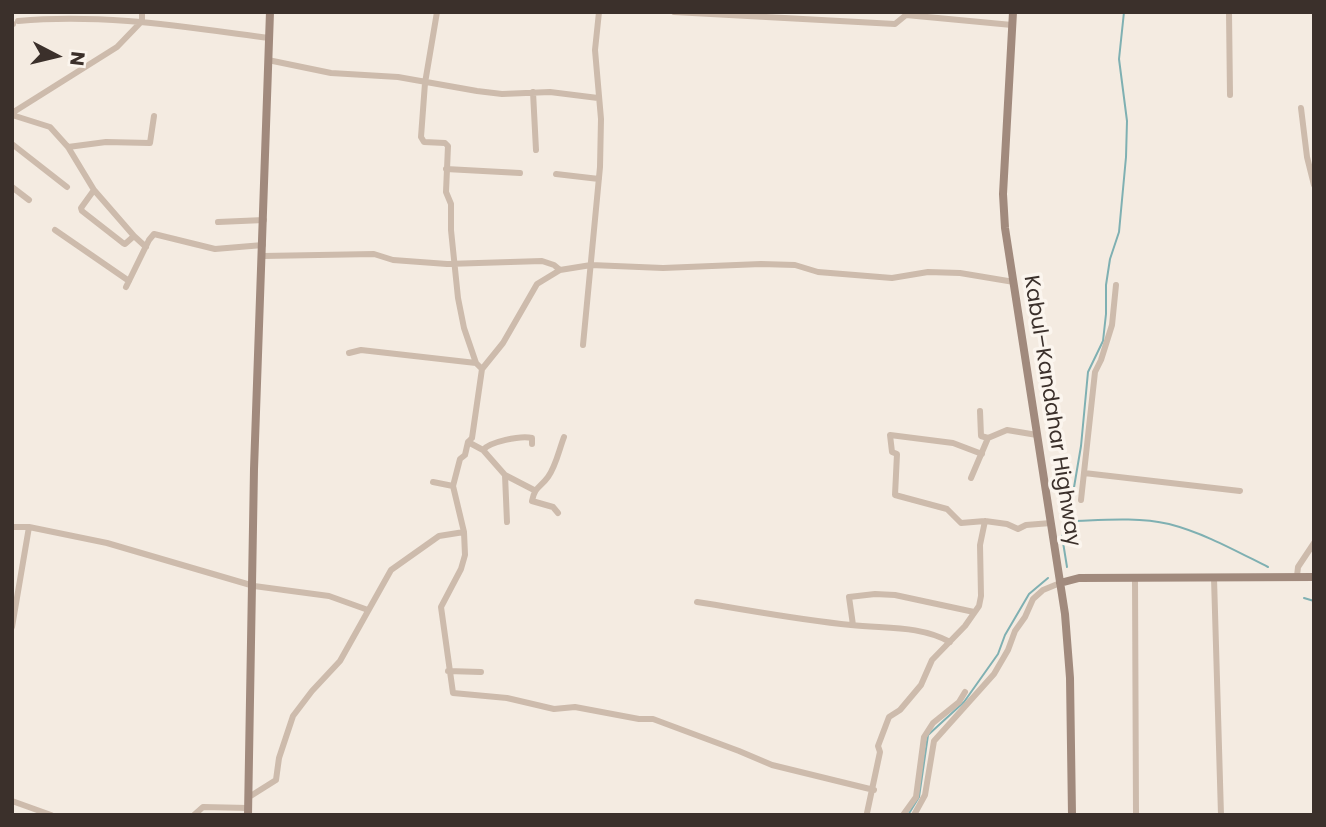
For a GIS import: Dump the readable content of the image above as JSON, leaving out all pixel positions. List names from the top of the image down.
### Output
{
  "streets": {
    "main road": ["Kabul–Kandahar Highway"]
  },
  "north": "right"
}
